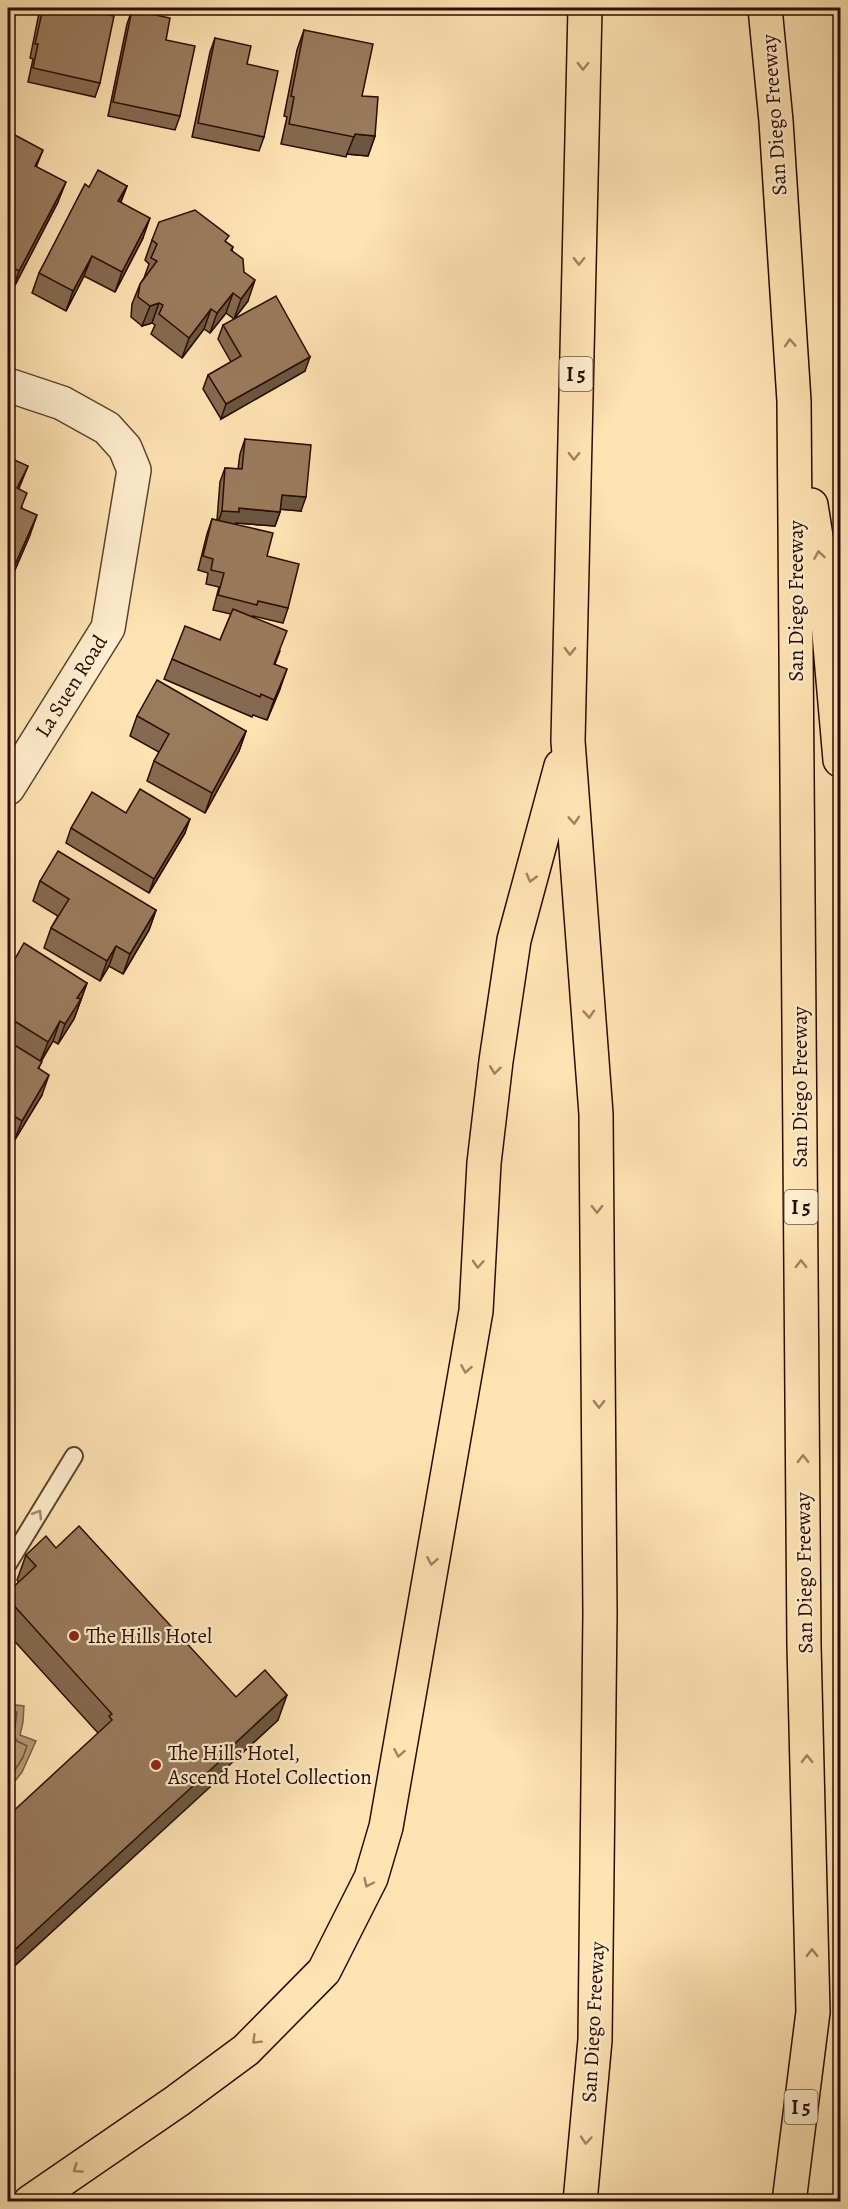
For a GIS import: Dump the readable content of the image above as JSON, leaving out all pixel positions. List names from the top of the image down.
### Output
{
  "streets": {
    "highway": ["San Diego Freeway", "I 5"],
    "street": ["La Suen Road"]
  },
  "places": ["The Hills Hotel", "The Hills Hotel, Ascend Hotel Collection"]
}
